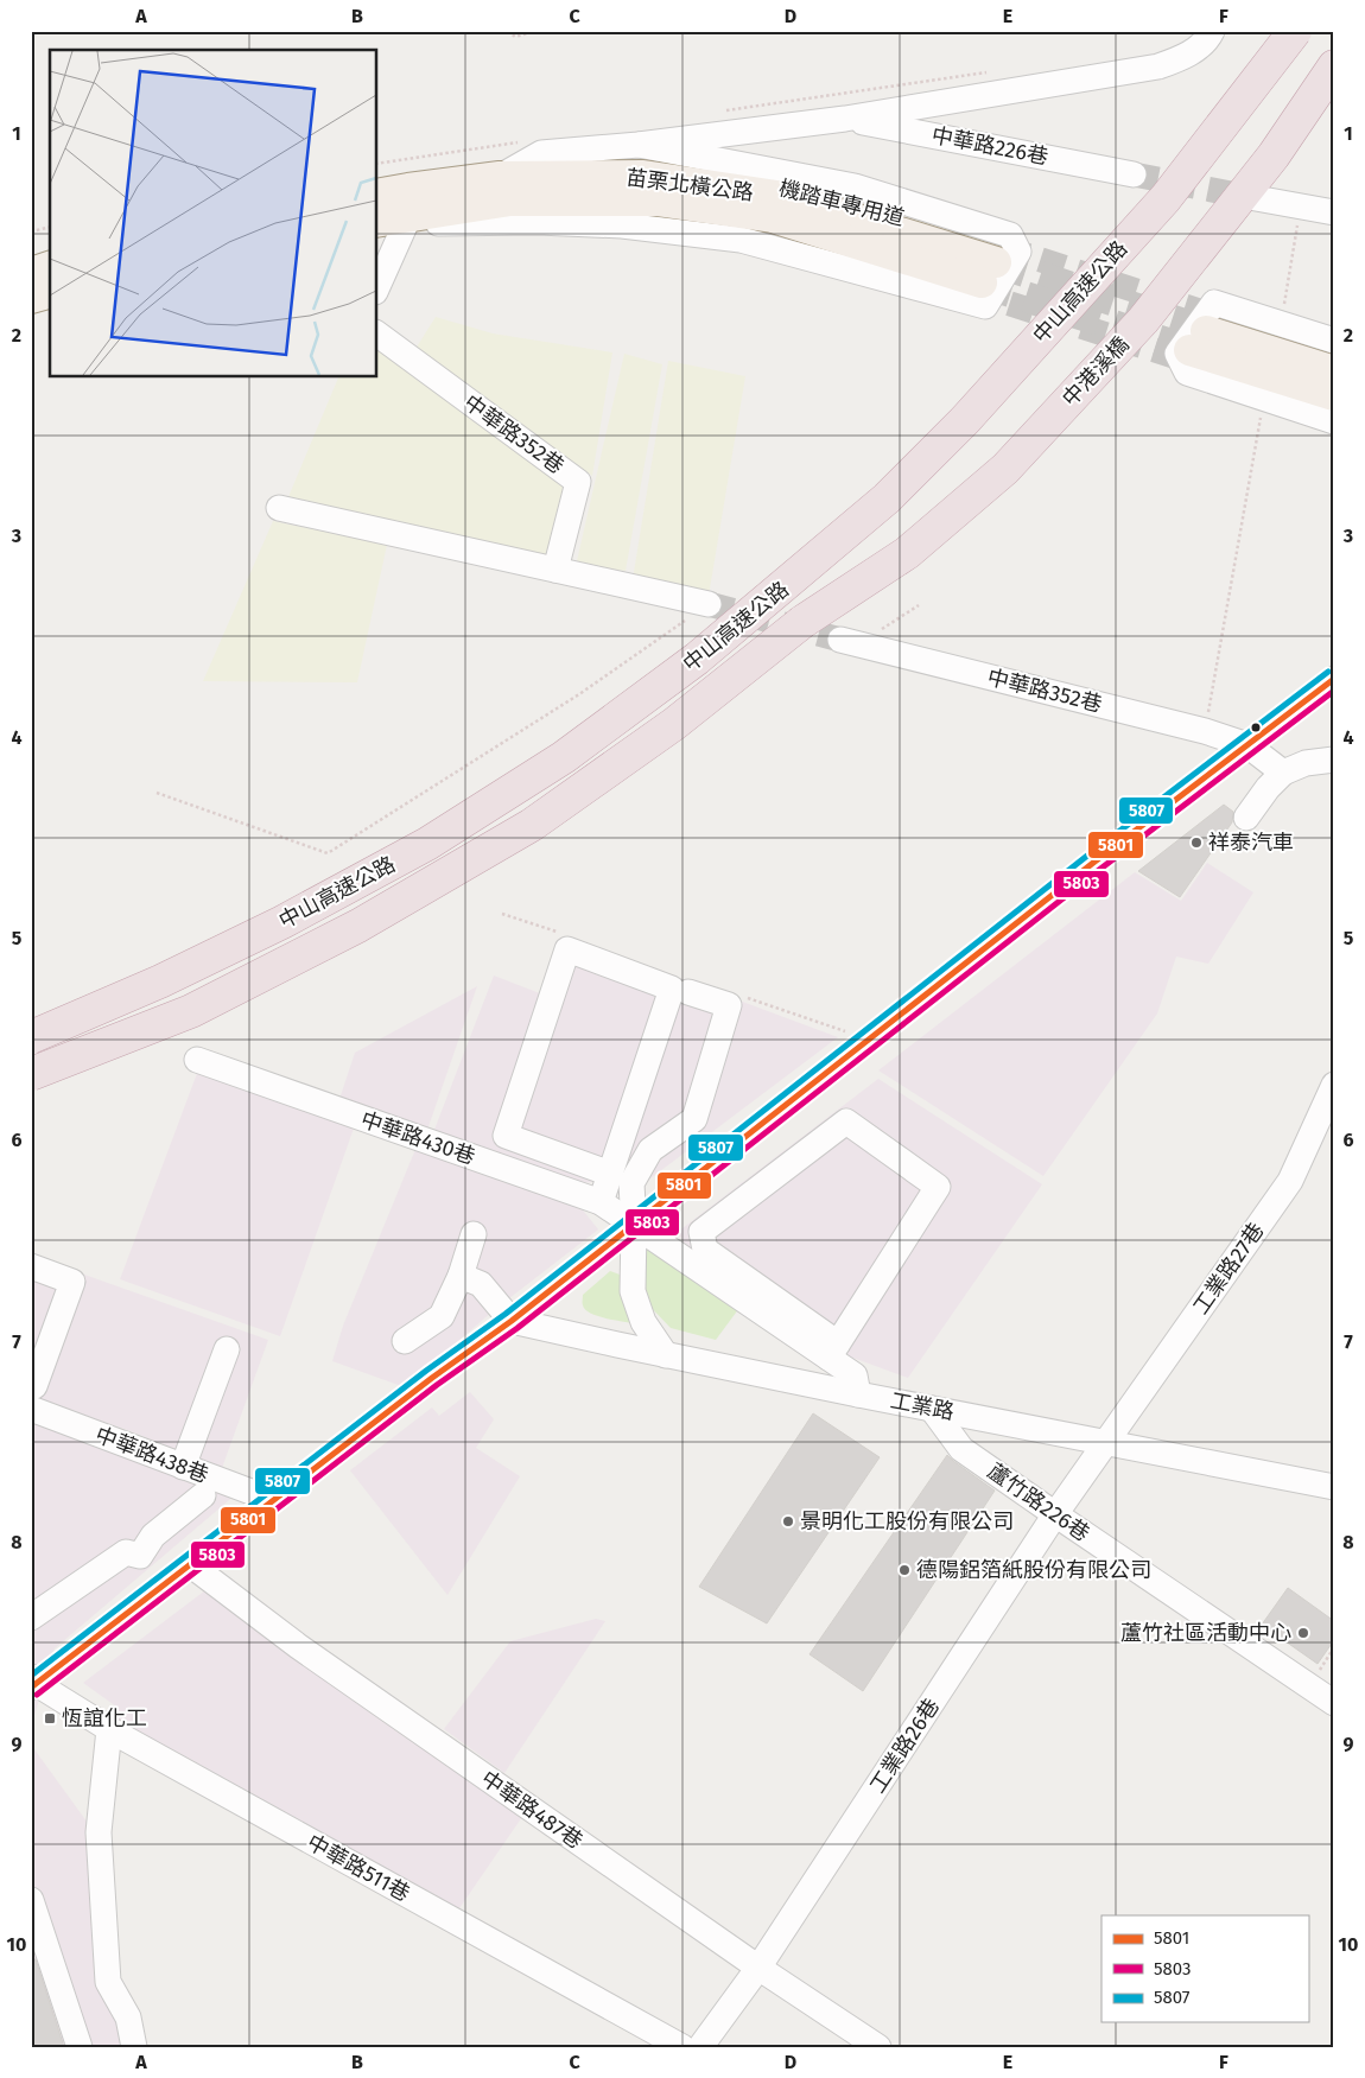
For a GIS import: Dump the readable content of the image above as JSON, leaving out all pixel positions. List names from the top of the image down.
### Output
{
  "streets": {
    "highway": ["中山高速公路", "中港溪橋"],
    "main road": ["苗栗北橫公路"],
    "street": [
      "中華路226巷",
      "中華路352巷",
      "中華路430巷",
      "工業路27巷",
      "工業路",
      "中華路438巷",
      "蘆竹路226巷",
      "工業路26巷",
      "中華路487巷",
      "中華路511巷"
    ]
  },
  "crossings": [
    ["中山高速公路", "中港溪橋"],
    ["工業路27巷", "工業路"],
    ["工業路27巷", "工業路26巷"],
    ["工業路", "蘆竹路226巷"],
    ["工業路", "工業路26巷"],
    ["蘆竹路226巷", "工業路26巷"],
    ["工業路26巷", "中華路487巷"]
  ],
  "places": {
    "other": [
      "祥泰汽車",
      "景明化工股份有限公司",
      "德陽鋁箔紙股份有限公司",
      "蘆竹社區活動中心"
    ],
    "transit": ["恆誼化工"]
  },
  "lines": ["transit line 5807", "transit line 5801", "transit line 5803"],
  "legend": ["5801", "5803", "5807"],
  "grid": {
    "columns": [
      "A",
      "B",
      "C",
      "D",
      "E",
      "F"
    ],
    "rows": [
      "1",
      "2",
      "3",
      "4",
      "5",
      "6",
      "7",
      "8",
      "9",
      "10"
    ]
  }
}
